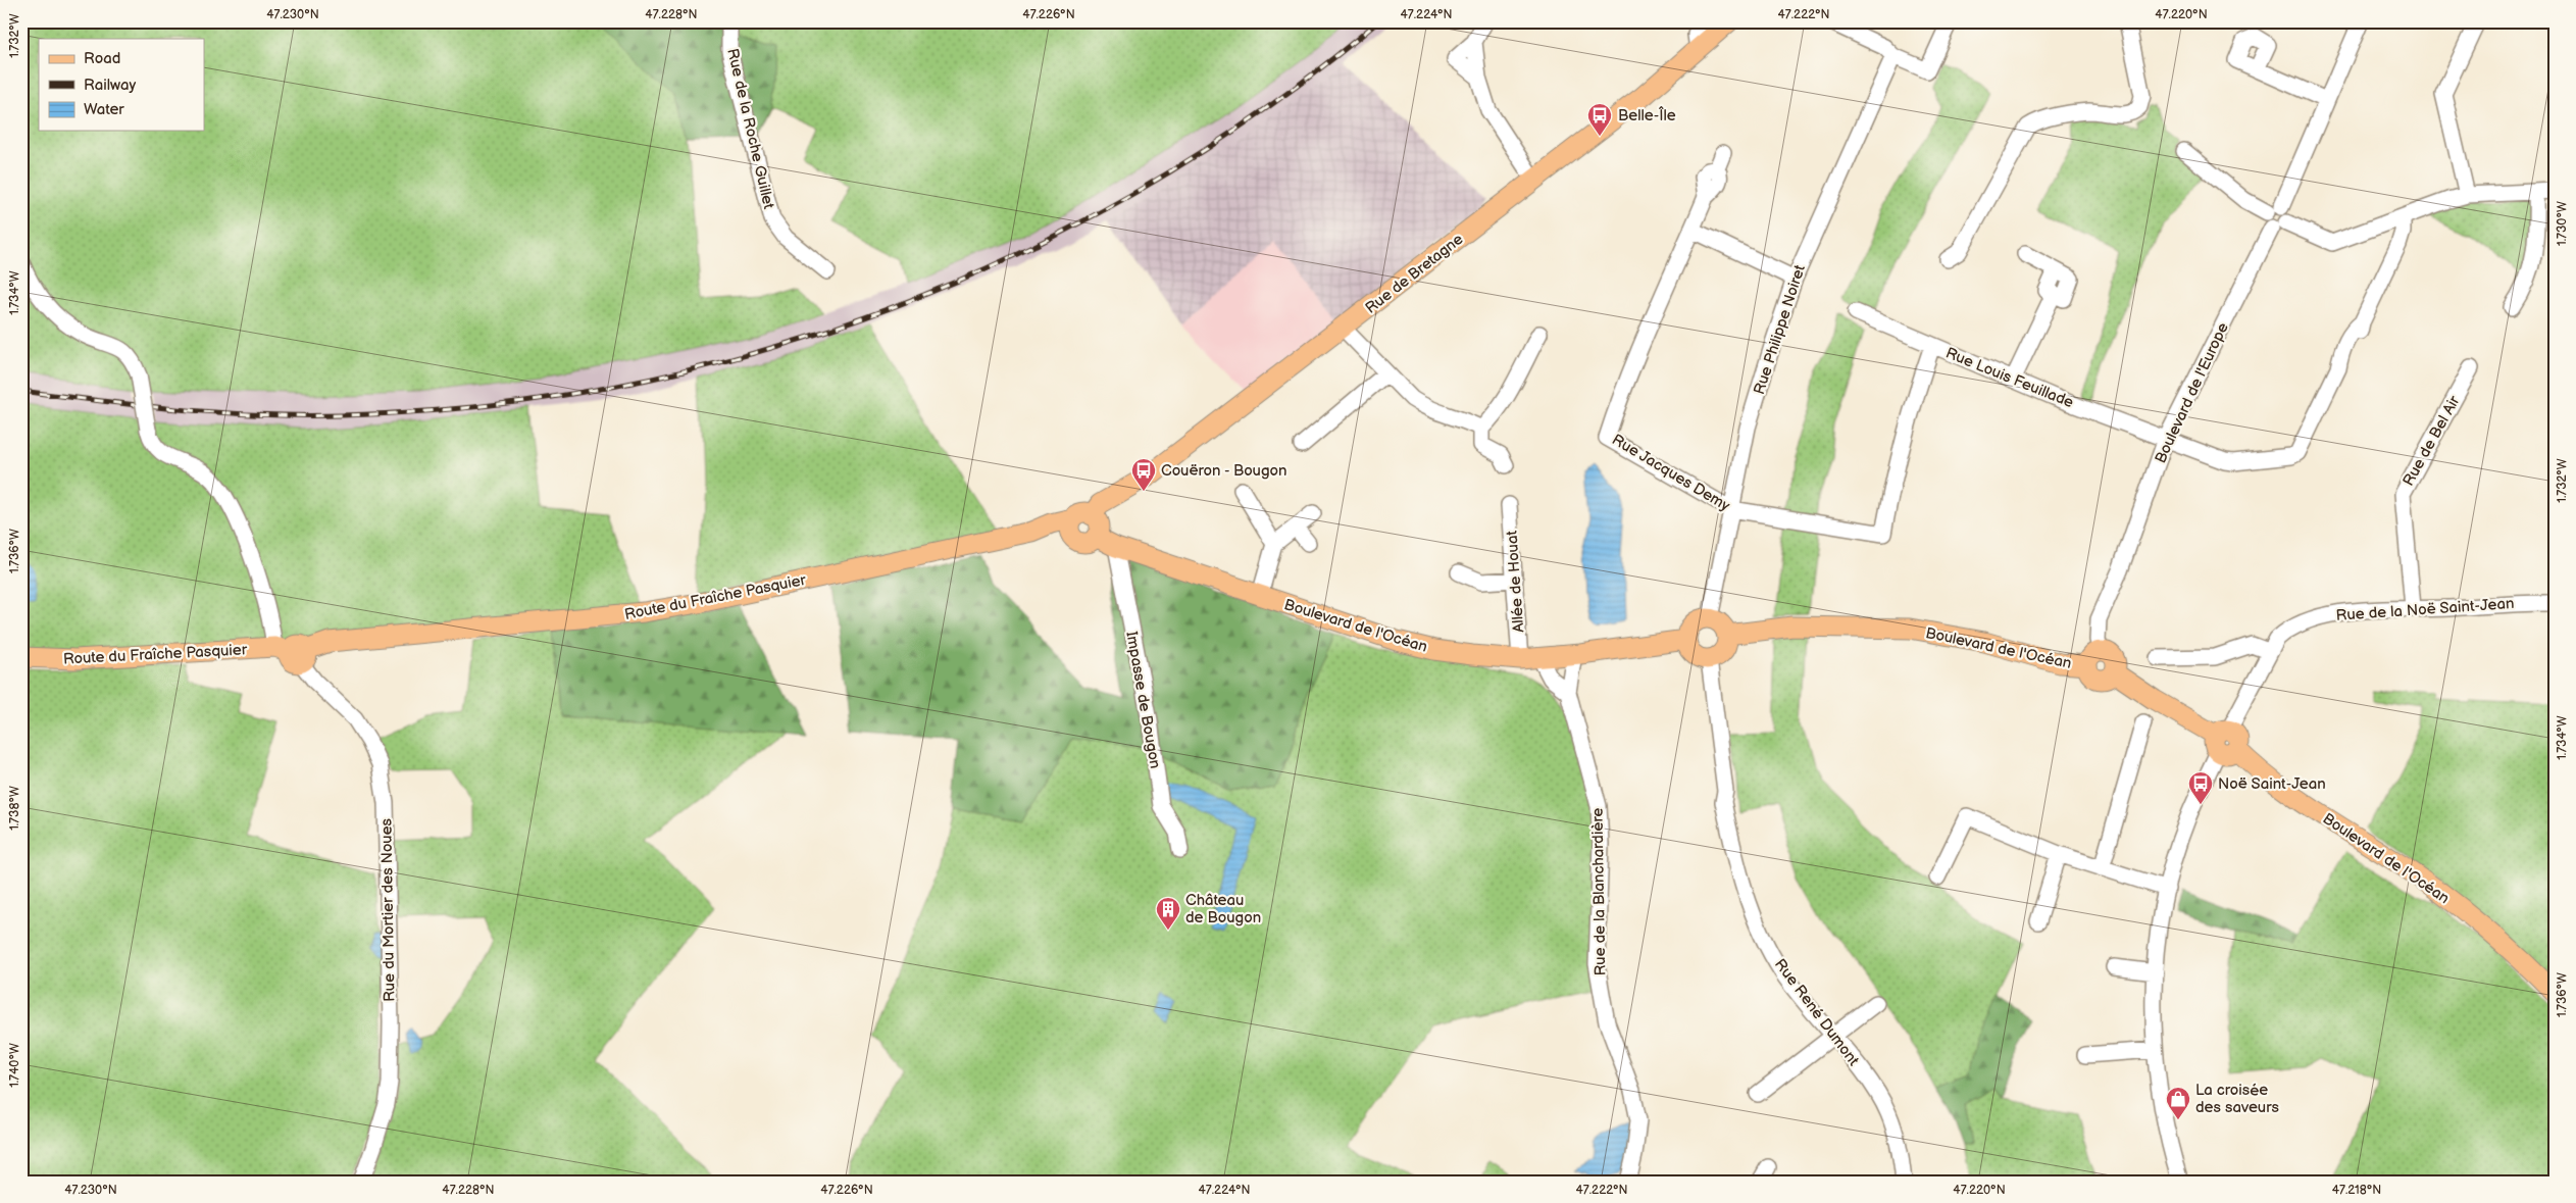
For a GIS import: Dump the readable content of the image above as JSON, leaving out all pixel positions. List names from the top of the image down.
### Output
{
  "streets": {
    "main road": ["Rue de Bretagne", "Route du Fraîche Pasquier", "Boulevard de l'Océan"],
    "street": [
      "Rue de la Roche Guillet",
      "Rue Philippe Noiret",
      "Rue Louis Feuillade",
      "Boulevard de l'Europe",
      "Rue de Bel Air",
      "Rue Jacques Demy",
      "Allée de Houat",
      "Rue de la Noë Saint-Jean",
      "Impasse de Bougon",
      "Rue de la Blanchardière",
      "Rue du Mortier des Noues",
      "Rue René Dumont"
    ]
  },
  "crossings": [
    ["Rue de Bretagne", "Route du Fraîche Pasquier"],
    ["Rue de Bretagne", "Boulevard de l'Océan"],
    ["Rue Philippe Noiret", "Rue Jacques Demy"],
    ["Rue Philippe Noiret", "Boulevard de l'Océan"],
    ["Rue Philippe Noiret", "Rue René Dumont"],
    ["Rue Louis Feuillade", "Boulevard de l'Europe"],
    ["Rue Louis Feuillade", "Rue Jacques Demy"],
    ["Boulevard de l'Europe", "Boulevard de l'Océan"],
    ["Rue de Bel Air", "Rue de la Noë Saint-Jean"],
    ["Allée de Houat", "Boulevard de l'Océan"],
    ["Route du Fraîche Pasquier", "Boulevard de l'Océan"],
    ["Route du Fraîche Pasquier", "Rue du Mortier des Noues"],
    ["Rue de la Noë Saint-Jean", "Boulevard de l'Océan"],
    ["Boulevard de l'Océan", "Impasse de Bougon"],
    ["Boulevard de l'Océan", "Rue de la Blanchardière"],
    ["Boulevard de l'Océan", "Rue René Dumont"]
  ],
  "places": {
    "bus stop": ["Belle-Île", "Couëron - Bougon", "Noë Saint-Jean"],
    "building": ["Château de Bougon"],
    "shop": ["La croisée des saveurs"]
  },
  "legend": ["Road", "Railway", "Water"],
  "coordinates": [
    "47.230°N",
    "47.228°N",
    "47.226°N",
    "47.224°N",
    "47.222°N",
    "47.220°N",
    "1.732°W",
    "1.730°W",
    "1.734°W",
    "1.736°W",
    "1.738°W",
    "1.740°W",
    "47.218°N"
  ]
}
